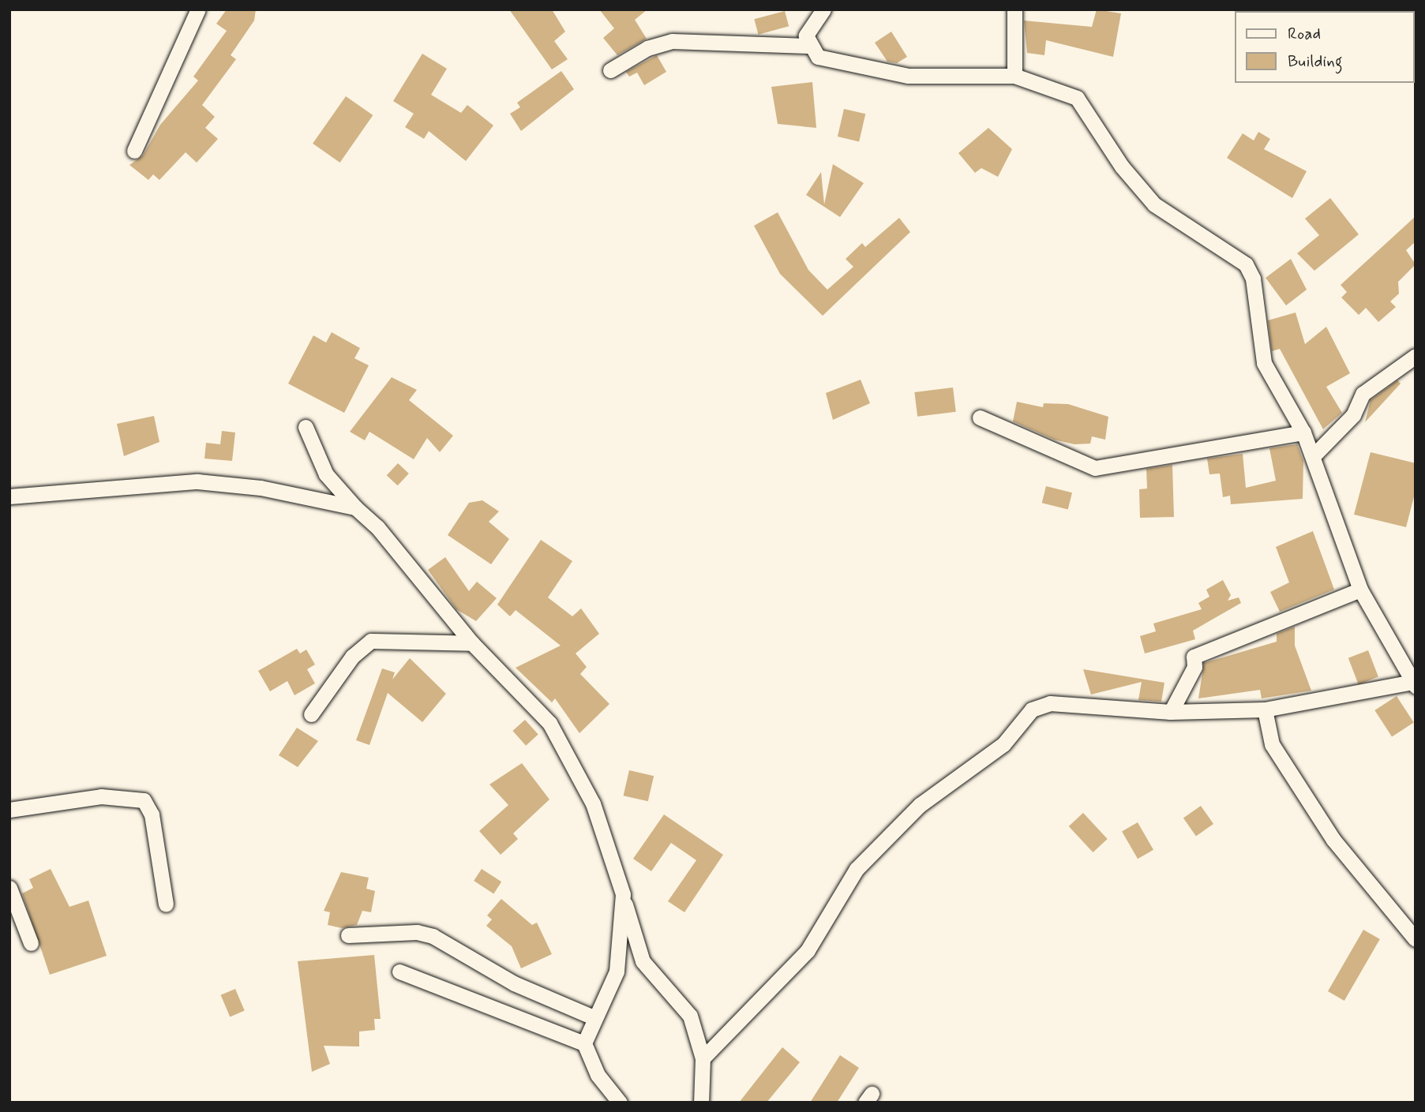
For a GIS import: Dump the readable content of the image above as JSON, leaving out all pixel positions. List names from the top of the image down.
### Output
{
  "legend": ["Road", "Building"]
}
